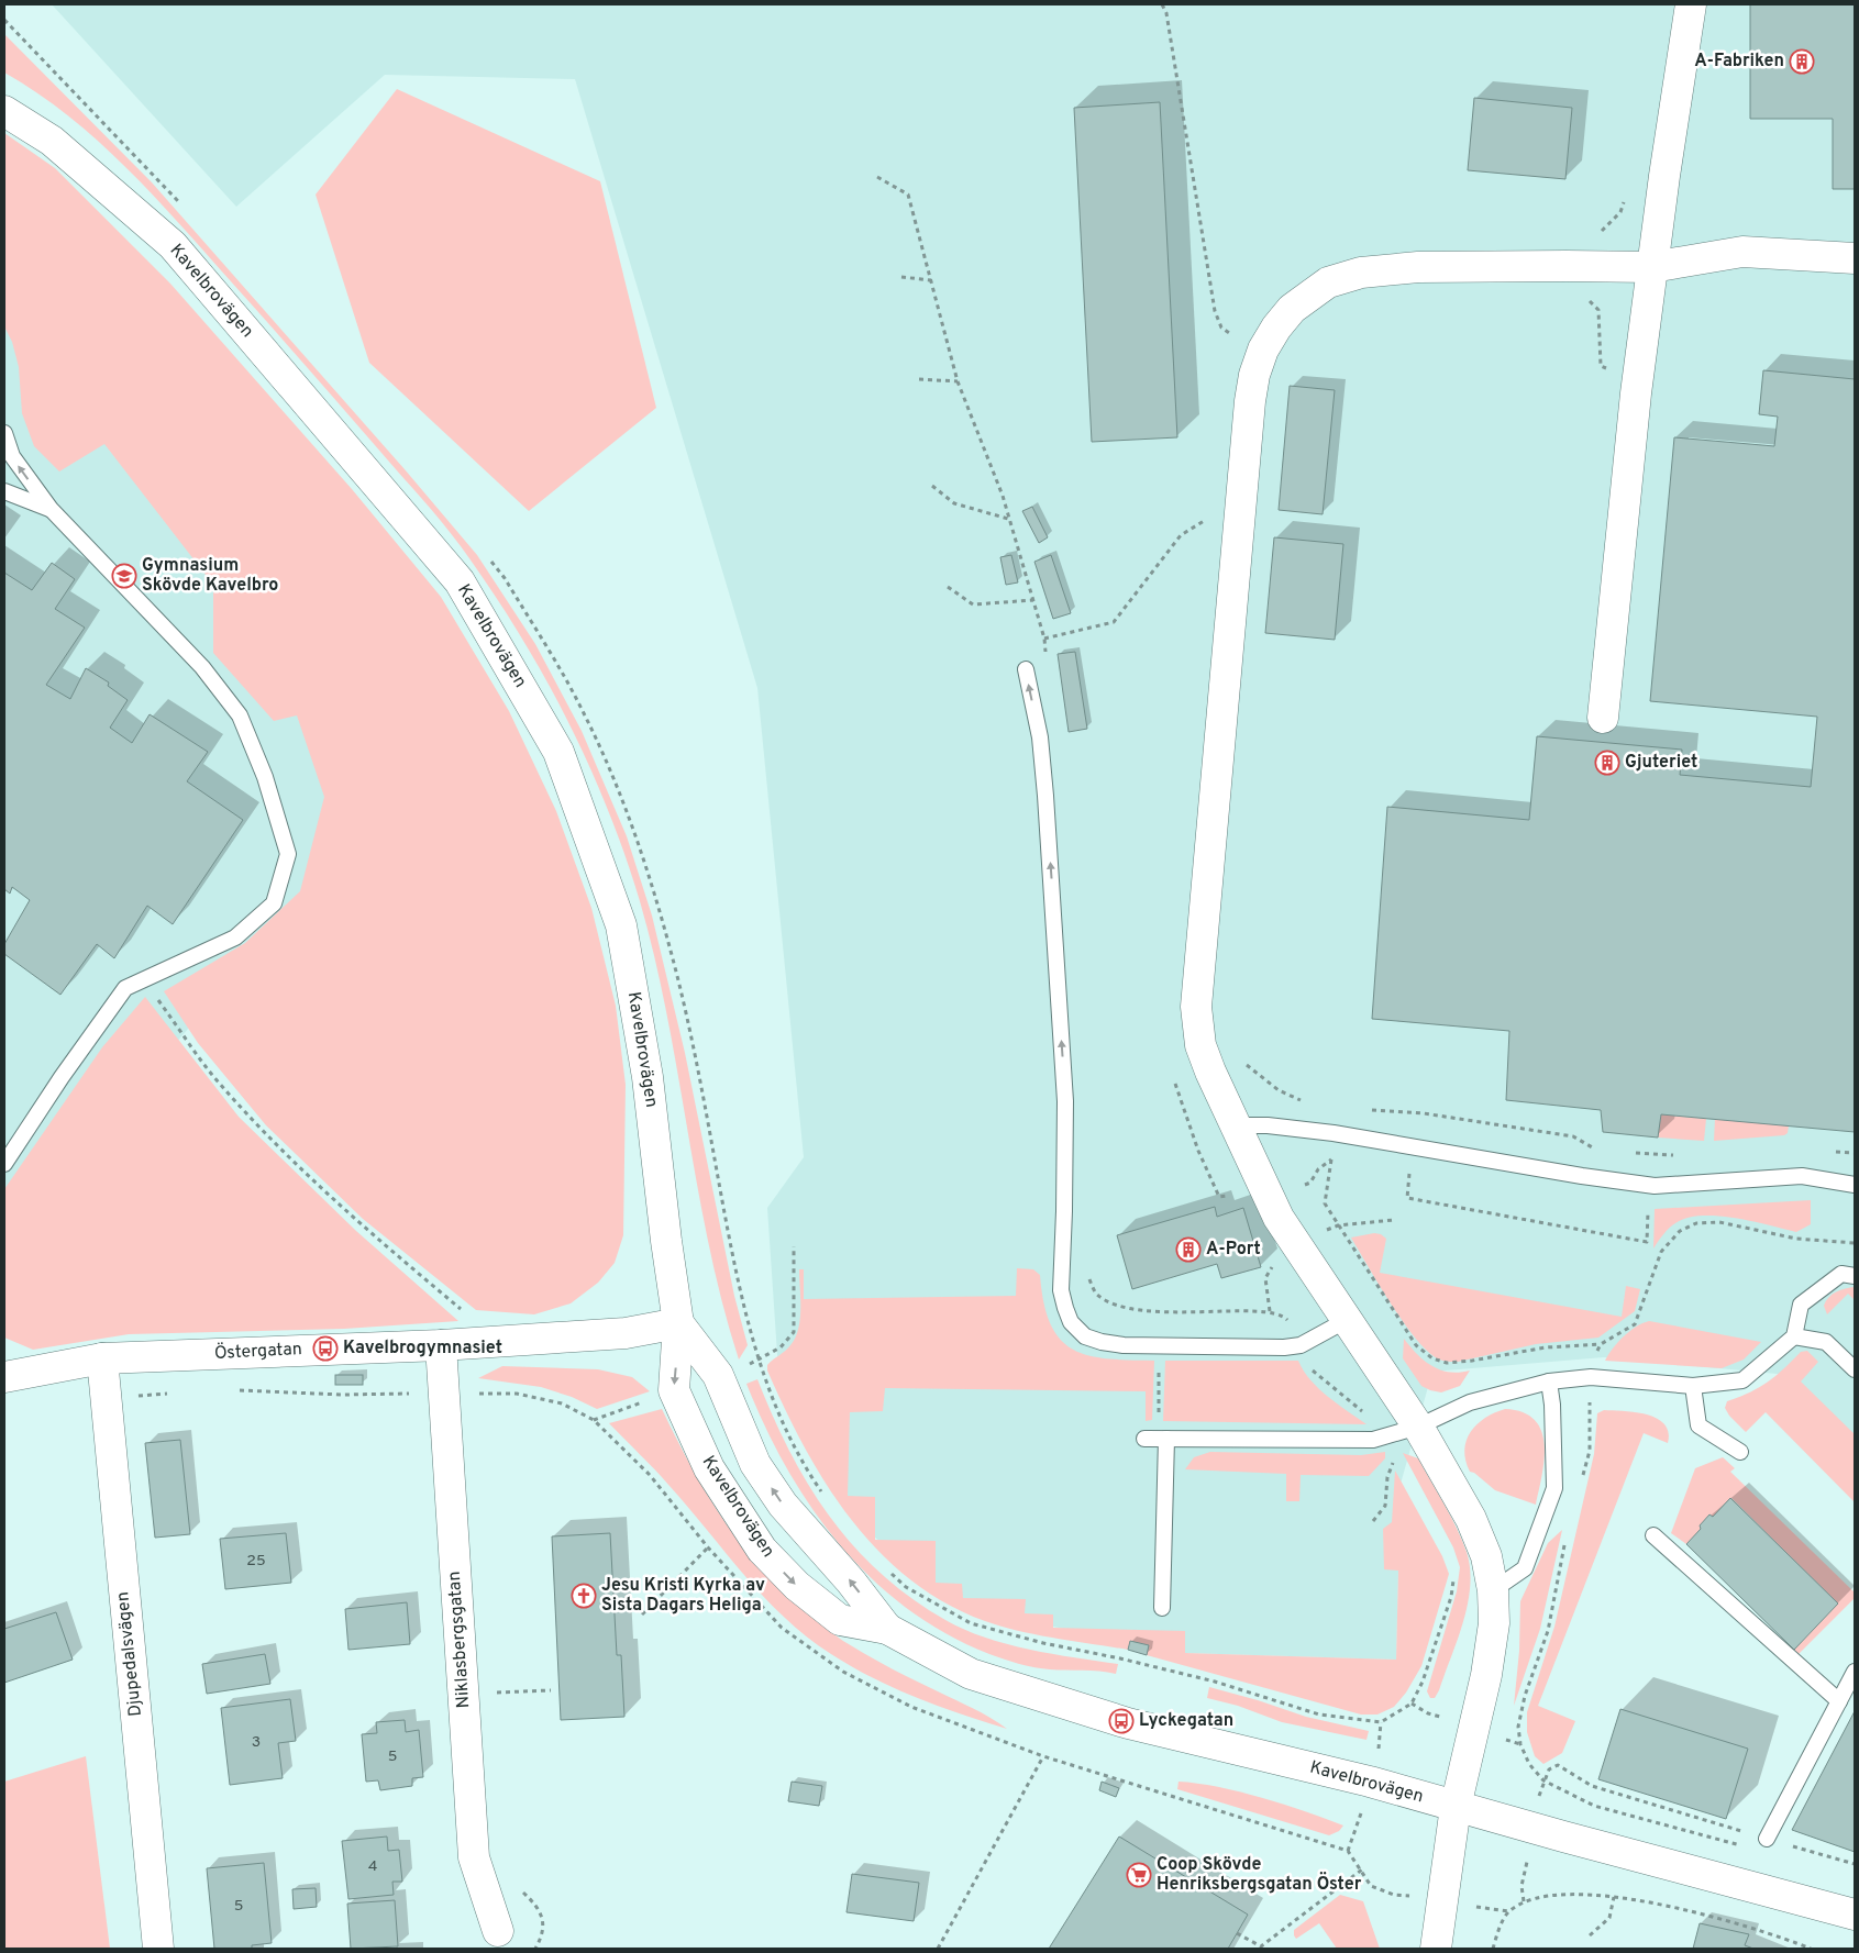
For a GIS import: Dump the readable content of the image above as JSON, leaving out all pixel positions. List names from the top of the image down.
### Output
{
  "streets": {
    "street": [
      "Kavelbrovägen",
      "Östergatan",
      "Niklasbergsgatan",
      "Djupedalsvägen"
    ]
  },
  "crossings": [
    ["Kavelbrovägen", "Östergatan"],
    ["Östergatan", "Niklasbergsgatan"],
    ["Östergatan", "Djupedalsvägen"]
  ],
  "places": {
    "building": ["A-Fabriken", "Gjuteriet", "A-Port"],
    "school or university": ["Gymnasium Skövde Kavelbro"],
    "bus stop": ["Kavelbrogymnasiet", "Lyckegatan"],
    "church": ["Jesu Kristi Kyrka av Sista Dagars Heliga"],
    "supermarket": ["Coop Skövde Henriksbergsgatan Öster"]
  },
  "house_numbers": [
    "25",
    "3",
    "5",
    "4",
    "5"
  ]
}
